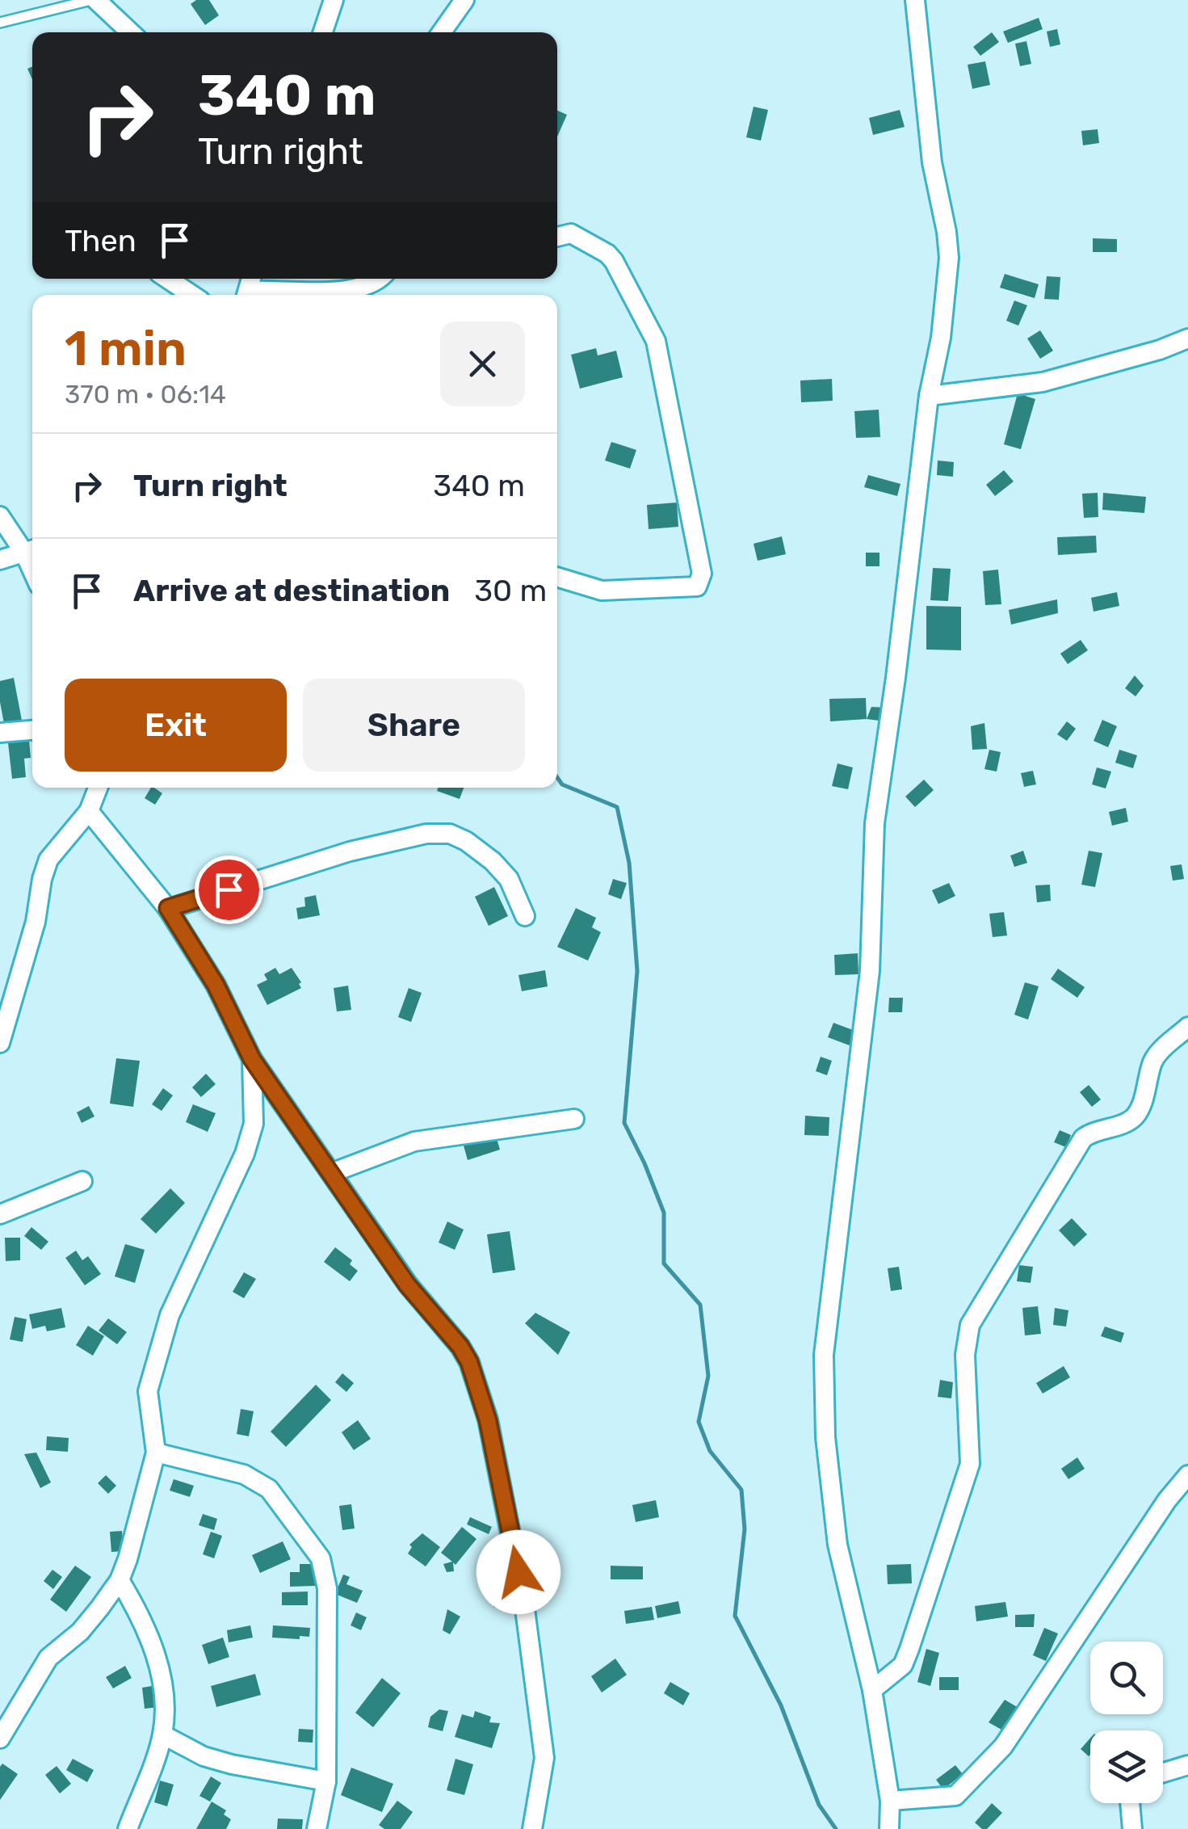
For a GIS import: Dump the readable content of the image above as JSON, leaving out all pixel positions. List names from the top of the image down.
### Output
{
  "page": {
    "turn": ["340 m", "Turn right"],
    "then": "Then",
    "heading": ["1 min", "370 m · 06:14"],
    "list": [
      {
        "name": "Turn right",
        "value": "340 m"
      },
      {
        "name": "Arrive at destination",
        "value": "30 m"
      }
    ],
    "buttons": ["Exit", "Share"]
  }
}
